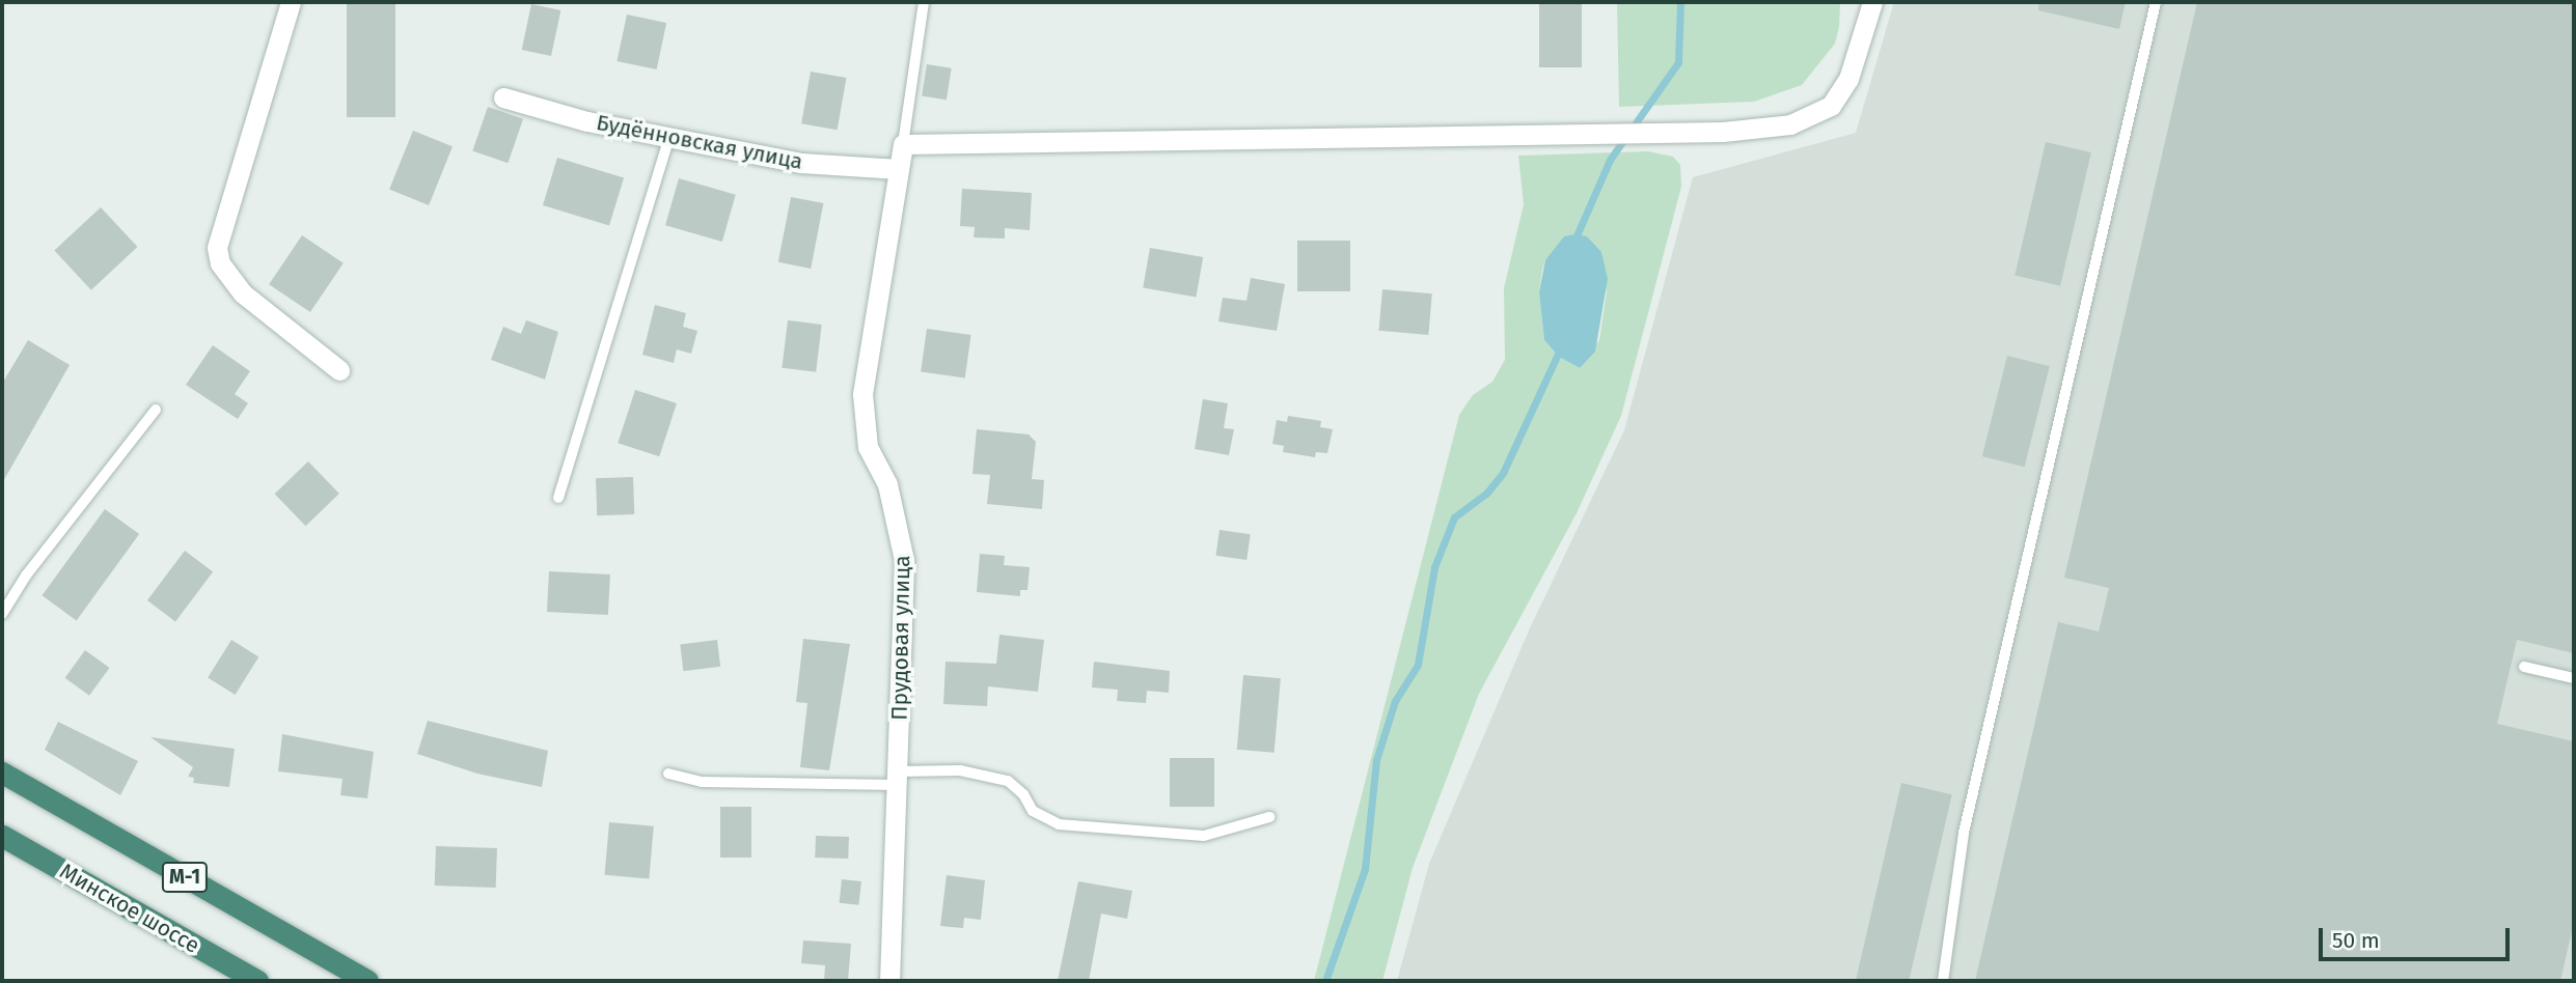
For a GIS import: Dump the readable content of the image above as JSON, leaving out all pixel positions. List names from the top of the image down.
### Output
{
  "streets": {
    "highway": ["М-1", "Минское шоссе"],
    "street": ["Будённовская улица", "Прудовая улица"]
  },
  "crossings": [
    ["Будённовская улица", "Прудовая улица"]
  ],
  "scale_bar": "50 m"
}
